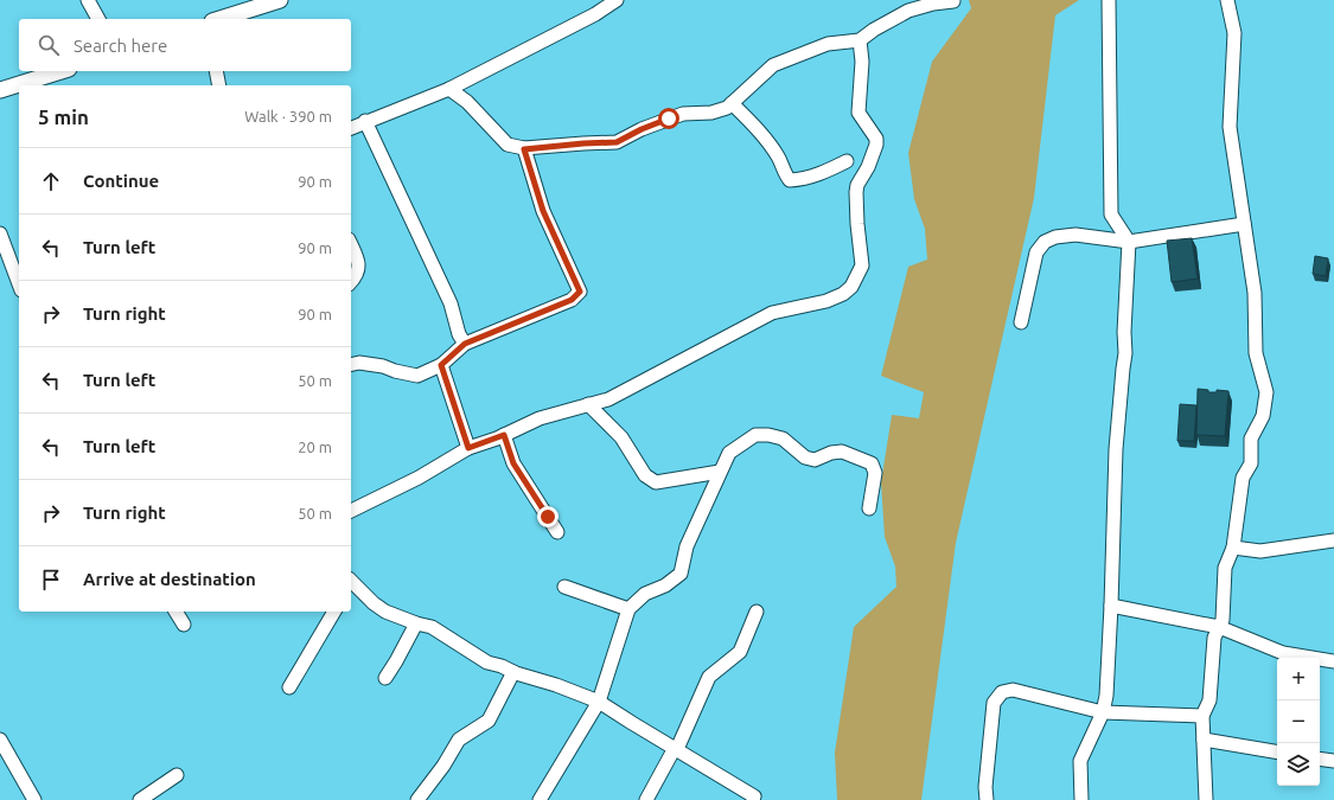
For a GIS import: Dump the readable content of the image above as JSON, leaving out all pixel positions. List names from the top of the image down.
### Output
{
  "page": {
    "search": "Search here",
    "heading": ["5 min", "Walk · 390 m"],
    "list": [
      ["Continue", "90 m"],
      ["Turn left", "90 m"],
      ["Turn right", "90 m"],
      ["Turn left", "50 m"],
      ["Turn left", "20 m"],
      ["Turn right", "50 m"],
      "Arrive at destination"
    ],
    "map_buttons": ["+", "−"]
  }
}
